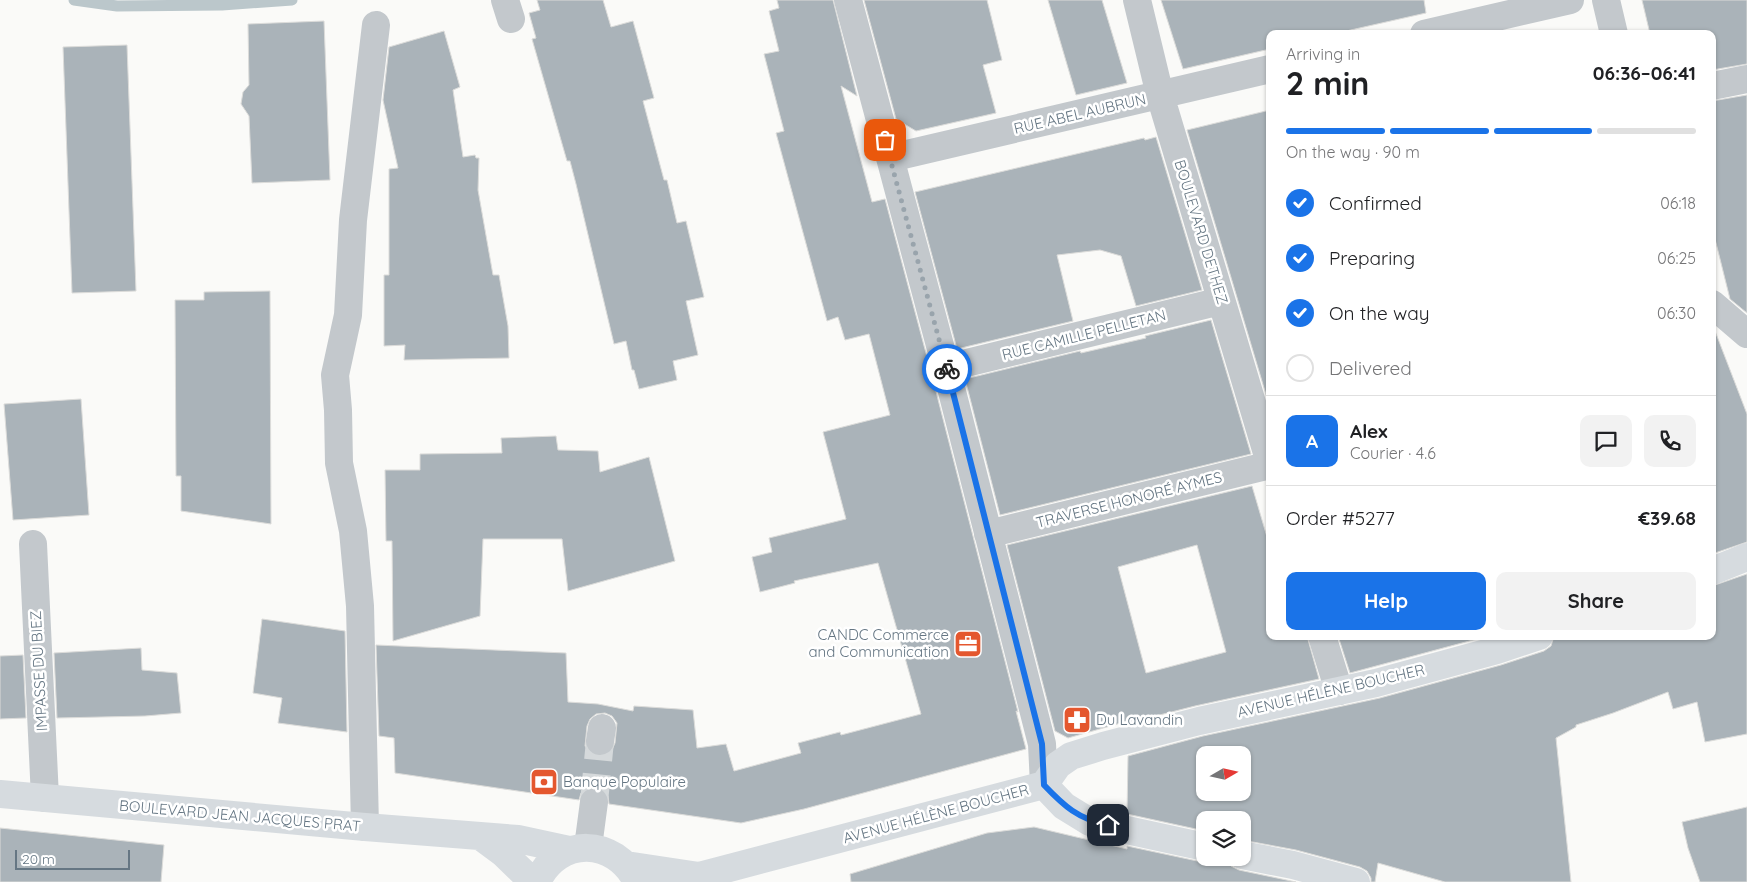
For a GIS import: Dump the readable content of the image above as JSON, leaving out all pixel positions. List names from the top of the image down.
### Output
{
  "streets": {
    "main road": ["AVENUE HÉLÈNE BOUCHER", "BOULEVARD JEAN JACQUES PRAT"],
    "street": [
      "RUE ABEL AUBRUN",
      "BOULEVARD DETHEZ",
      "RUE CAMILLE PELLETAN",
      "TRAVERSE HONORÉ AYMES",
      "IMPASSE DU BIEZ"
    ]
  },
  "crossings": [
    ["RUE ABEL AUBRUN", "BOULEVARD DETHEZ"],
    ["BOULEVARD DETHEZ", "RUE CAMILLE PELLETAN"],
    ["IMPASSE DU BIEZ", "BOULEVARD JEAN JACQUES PRAT"],
    ["AVENUE HÉLÈNE BOUCHER", "BOULEVARD JEAN JACQUES PRAT"]
  ],
  "places": {
    "office": ["CANDC Commerce and Communication"],
    "pharmacy": ["Du Lavandin"],
    "bank": ["Banque Populaire"]
  },
  "scale_bar": "20 m",
  "north": "right",
  "page": {
    "heading": ["2 min", "Arriving in", "06:36–06:41"],
    "panel": [
      "Alex",
      "Courier · 4.6",
      "Order #5277",
      "€39.68"
    ],
    "bar": "On the way · 90 m",
    "list": [
      ["Confirmed", "06:18"],
      ["Preparing", "06:25"],
      ["On the way", "06:30"],
      "Delivered"
    ],
    "round": "A",
    "buttons": ["Help", "Share"],
    "scale": "20 m"
  }
}
